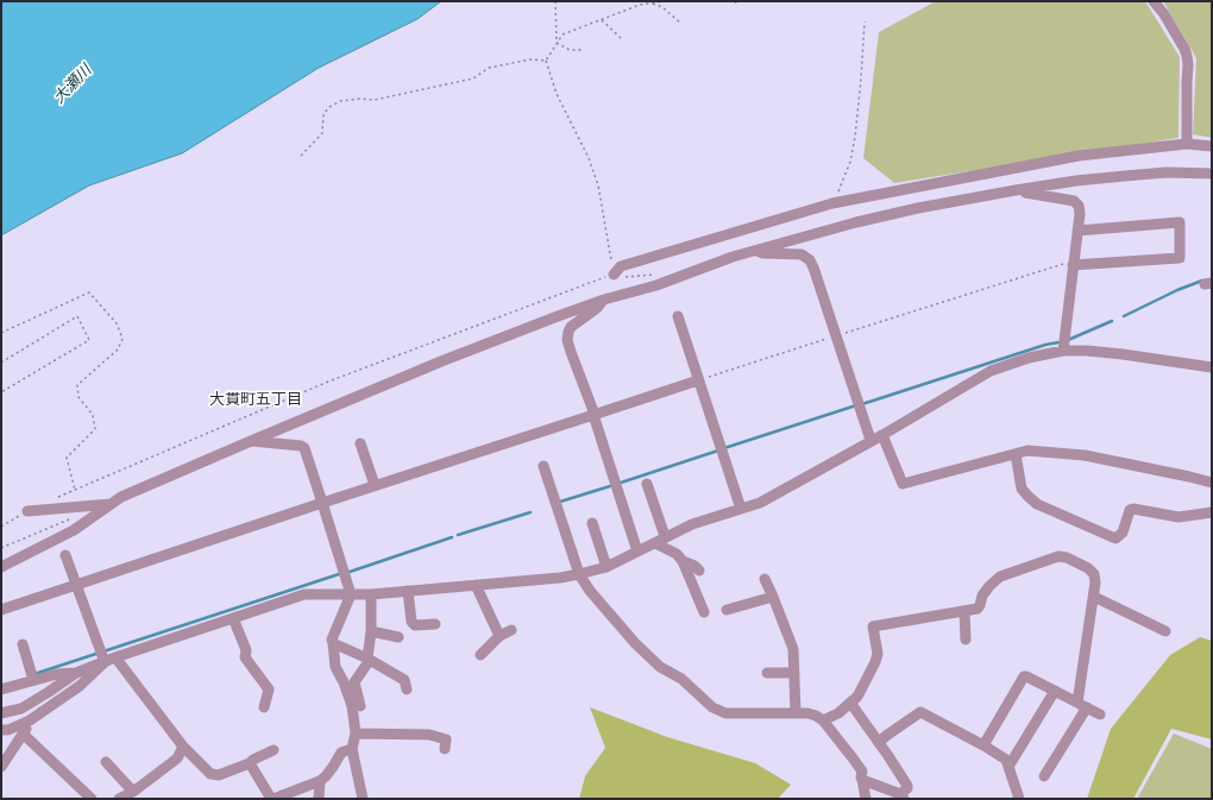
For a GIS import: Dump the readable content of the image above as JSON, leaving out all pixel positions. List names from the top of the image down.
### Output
{
  "districts": ["大貫町五丁目"],
  "water": ["大瀬川"]
}
